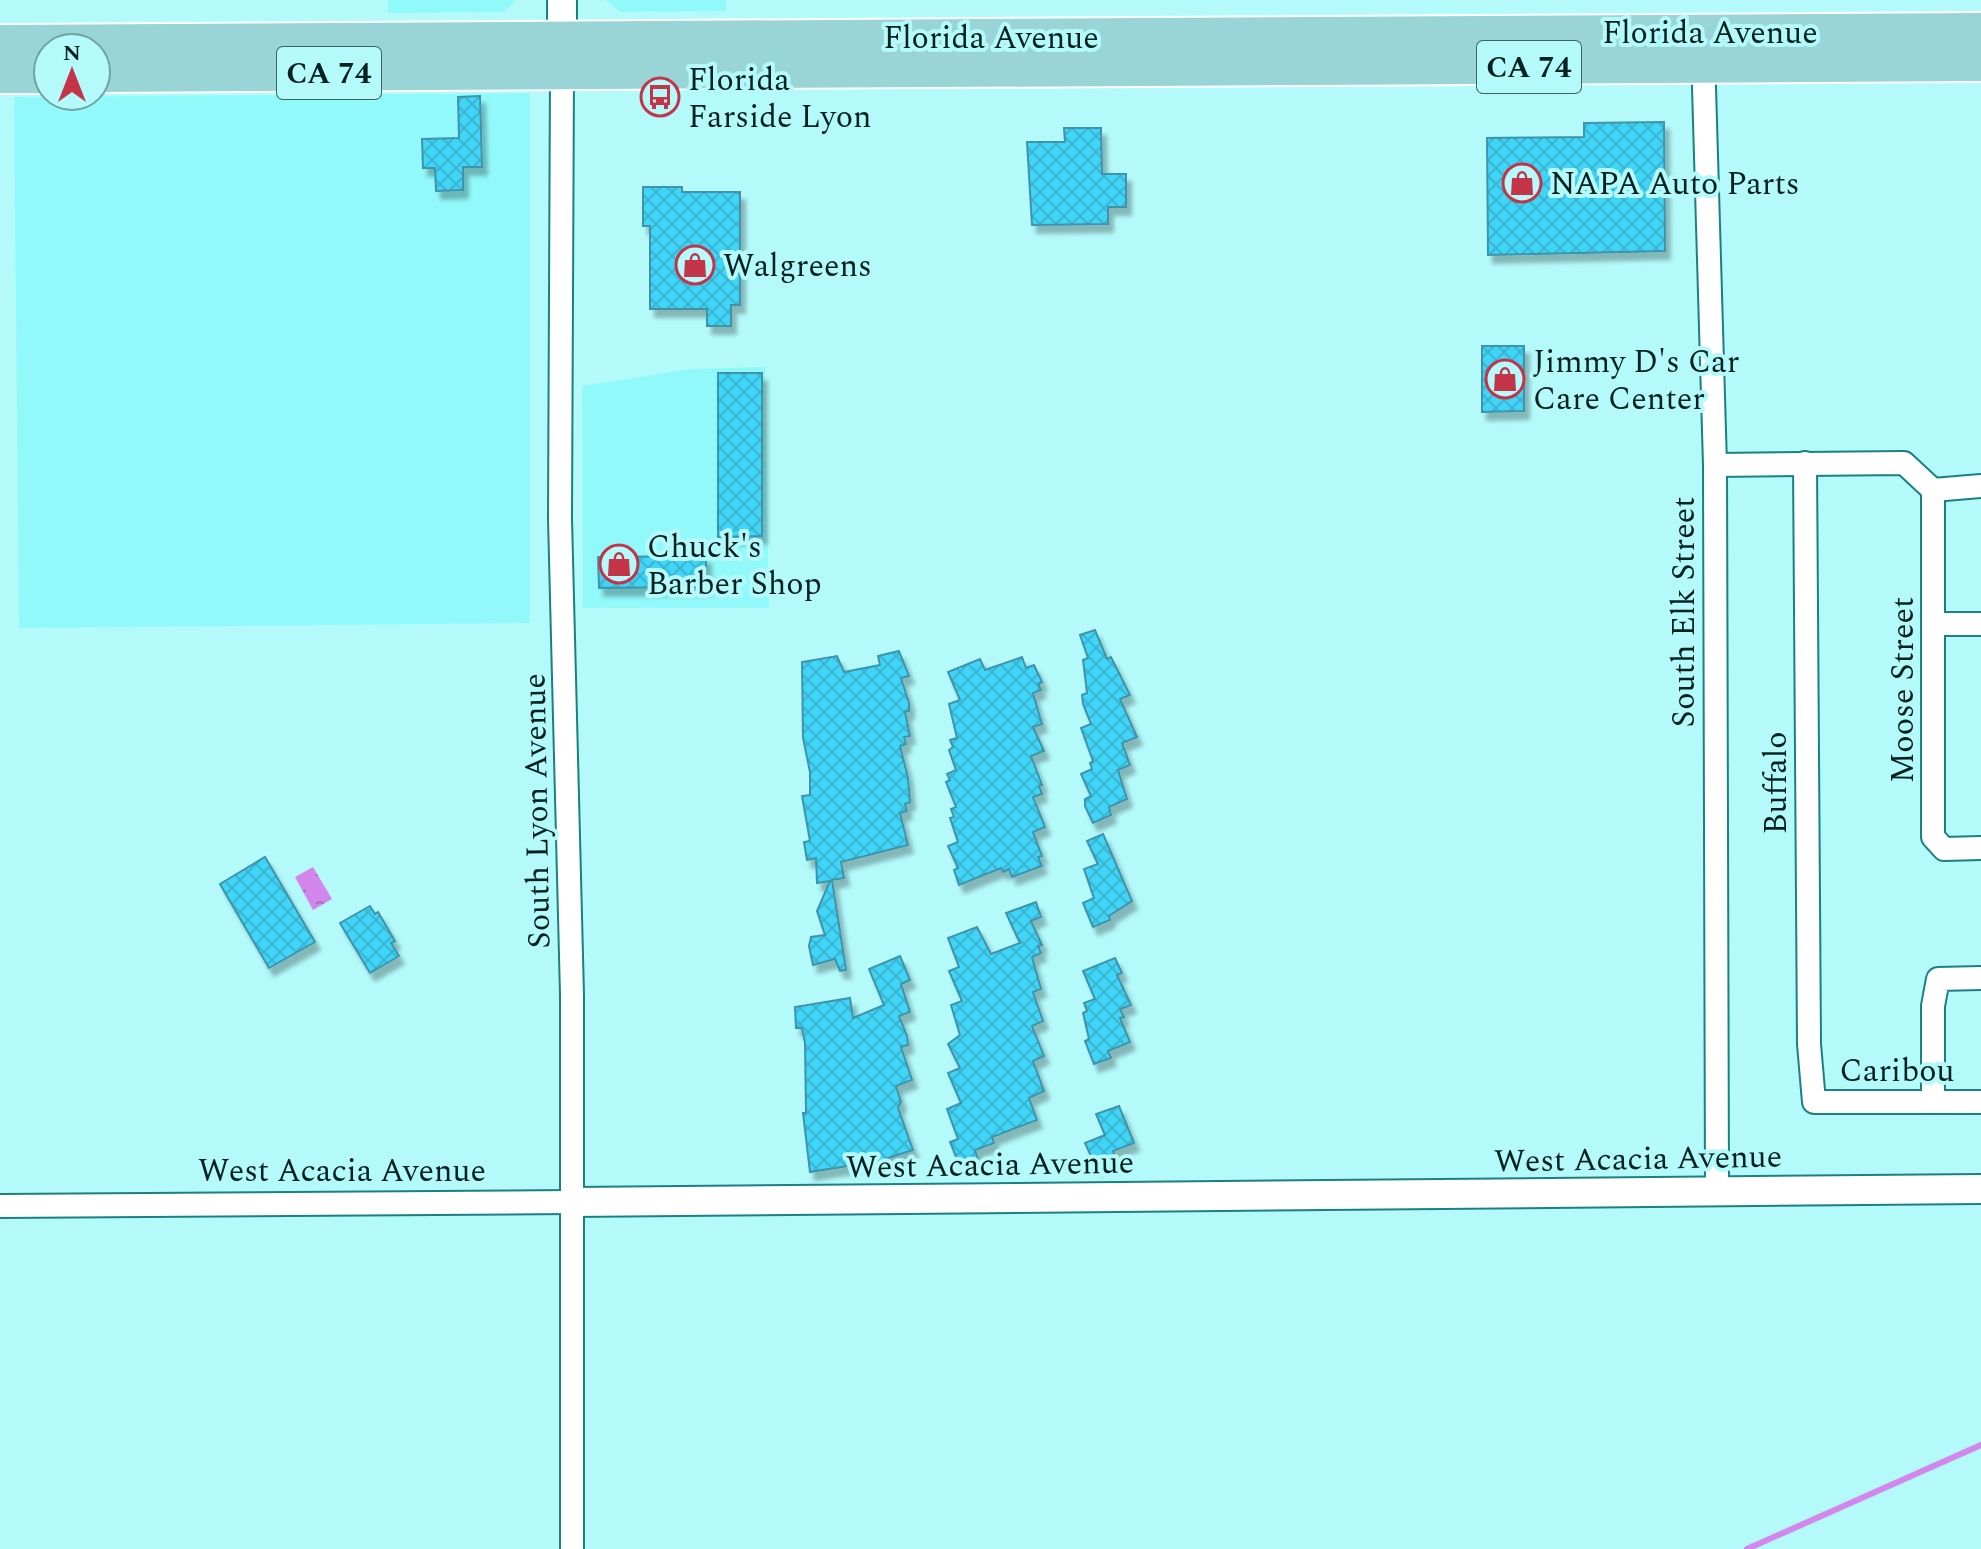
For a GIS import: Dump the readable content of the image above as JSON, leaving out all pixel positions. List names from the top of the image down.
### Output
{
  "streets": {
    "main road": ["Florida Avenue", "CA 74"],
    "street": [
      "South Elk Street",
      "Moose Street",
      "Buffalo",
      "South Lyon Avenue",
      "Caribou",
      "West Acacia Avenue"
    ]
  },
  "crossings": [
    ["Florida Avenue", "South Elk Street"],
    ["Florida Avenue", "South Lyon Avenue"],
    ["South Elk Street", "West Acacia Avenue"],
    ["Buffalo", "Caribou"],
    ["South Lyon Avenue", "West Acacia Avenue"]
  ],
  "places": {
    "bus stop": ["Florida Farside Lyon"],
    "shop": [
      "NAPA Auto Parts",
      "Walgreens",
      "Jimmy D's Car Care Center",
      "Chuck's Barber Shop"
    ]
  },
  "north": "top"
}
